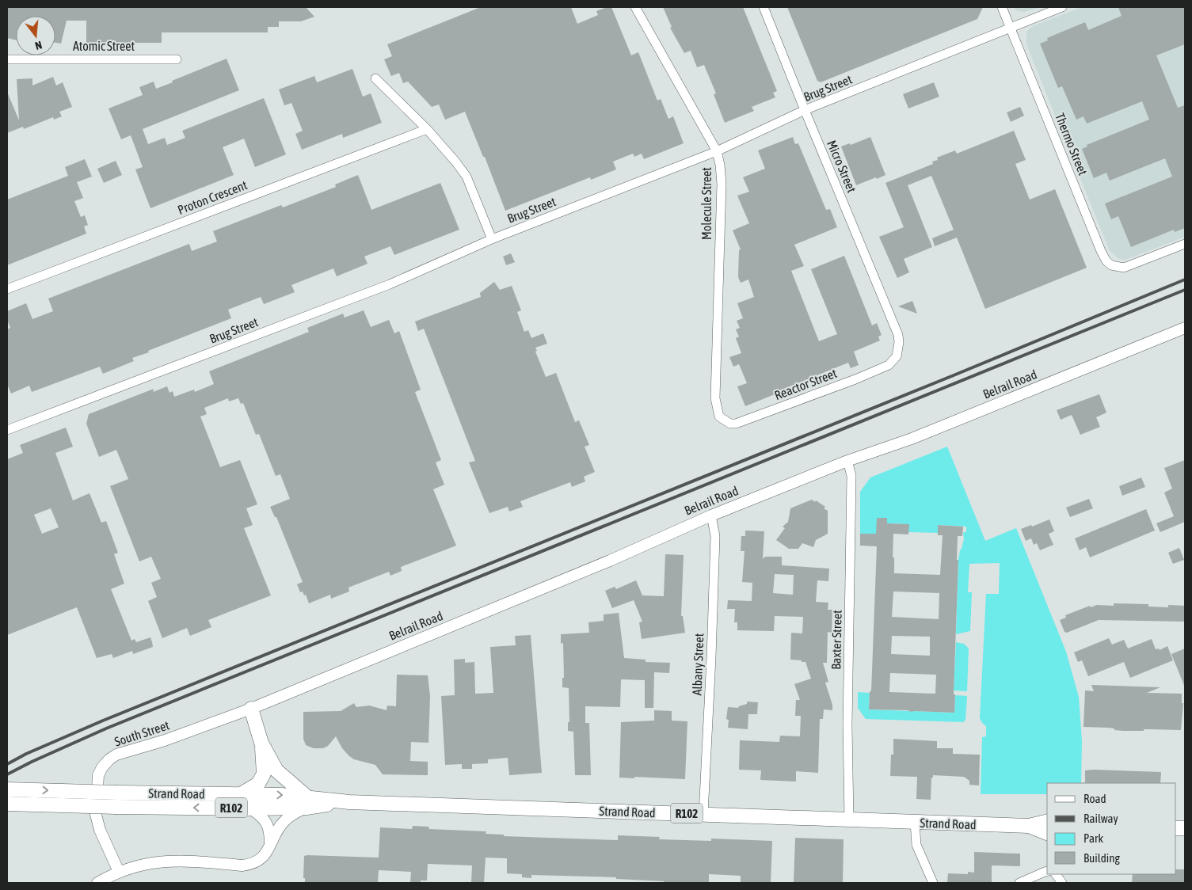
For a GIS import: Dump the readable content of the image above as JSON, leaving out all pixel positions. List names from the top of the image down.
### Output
{
  "streets": {
    "main road": ["Strand Road", "R102"],
    "street": [
      "Atomic Street",
      "Brug Street",
      "Thermo Street",
      "Micro Street",
      "Proton Crescent",
      "Molecule Street",
      "Reactor Street",
      "Belrail Road",
      "Baxter Street",
      "Albany Street",
      "South Street"
    ]
  },
  "crossings": [
    ["Brug Street", "Thermo Street"],
    ["Brug Street", "Micro Street"],
    ["Brug Street", "Molecule Street"],
    ["Micro Street", "Reactor Street"],
    ["Molecule Street", "Reactor Street"],
    ["Belrail Road", "Baxter Street"],
    ["Belrail Road", "Albany Street"],
    ["Belrail Road", "South Street"],
    ["Baxter Street", "Strand Road"],
    ["Albany Street", "Strand Road"]
  ],
  "legend": [
    "Road",
    "Railway",
    "Park",
    "Building"
  ],
  "north": "bottom"
}
